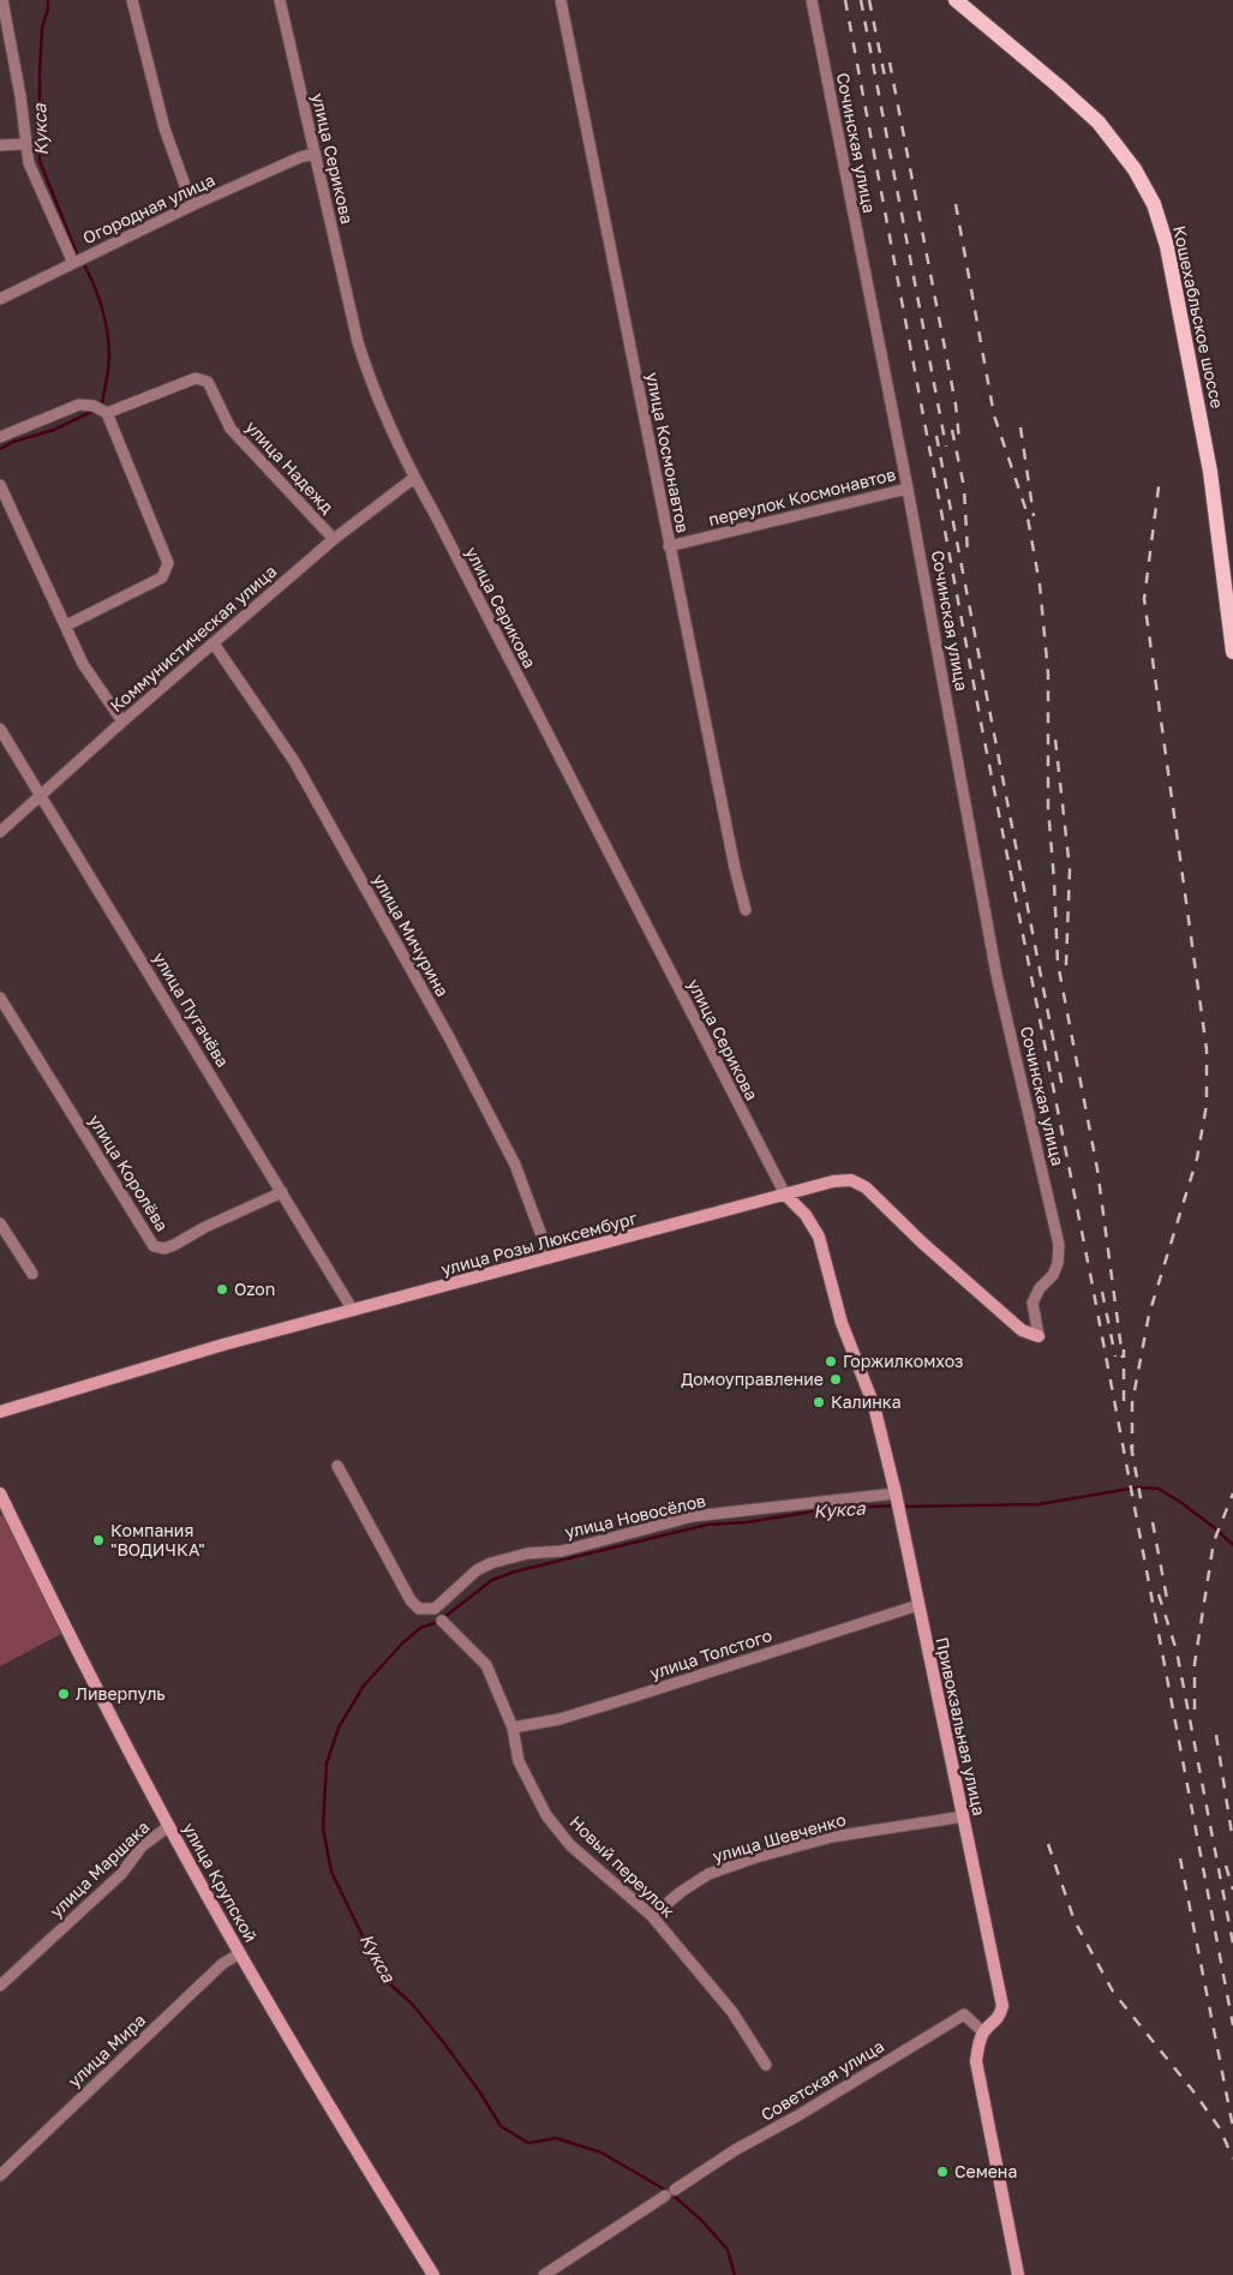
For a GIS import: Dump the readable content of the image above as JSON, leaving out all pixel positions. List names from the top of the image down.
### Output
{
  "streets": {
    "main road": ["Кошехабльское шоссе"],
    "street": [
      "Сочинская улица",
      "улица Серикова",
      "Огородная улица",
      "улица Космонавтов",
      "улица Надежд",
      "переулок Космонавтов",
      "Коммунистическая улица",
      "улица Мичурина",
      "улица Пугачёва",
      "улица Королёва",
      "улица Розы Люксембург",
      "улица Новосёлов",
      "улица Толстого",
      "Привокзальная улица",
      "улица Шевченко",
      "Новый переулок",
      "улица Маршака",
      "улица Крупской",
      "улица Мира",
      "Советская улица"
    ]
  },
  "crossings": [
    ["Сочинская улица", "переулок Космонавтов"],
    ["Сочинская улица", "улица Розы Люксембург"],
    ["улица Серикова", "Огородная улица"],
    ["улица Серикова", "Коммунистическая улица"],
    ["улица Серикова", "улица Розы Люксембург"],
    ["улица Серикова", "Привокзальная улица"],
    ["улица Космонавтов", "переулок Космонавтов"],
    ["улица Надежд", "Коммунистическая улица"],
    ["Коммунистическая улица", "улица Мичурина"],
    ["Коммунистическая улица", "улица Пугачёва"],
    ["улица Мичурина", "улица Розы Люксембург"],
    ["улица Пугачёва", "улица Королёва"],
    ["улица Пугачёва", "улица Розы Люксембург"],
    ["улица Розы Люксембург", "Привокзальная улица"],
    ["улица Новосёлов", "Привокзальная улица"],
    ["улица Толстого", "Привокзальная улица"],
    ["улица Толстого", "Новый переулок"],
    ["Привокзальная улица", "улица Шевченко"],
    ["Привокзальная улица", "Советская улица"],
    ["улица Шевченко", "Новый переулок"],
    ["улица Маршака", "улица Крупской"],
    ["улица Крупской", "улица Мира"]
  ],
  "water": ["Кукса"],
  "places": [
    "Ozon",
    "Горжилкомхоз",
    "Домоуправление",
    "Калинка",
    "Компания \"ВОДИЧКА\"",
    "Ливерпуль",
    "Семена"
  ]
}
